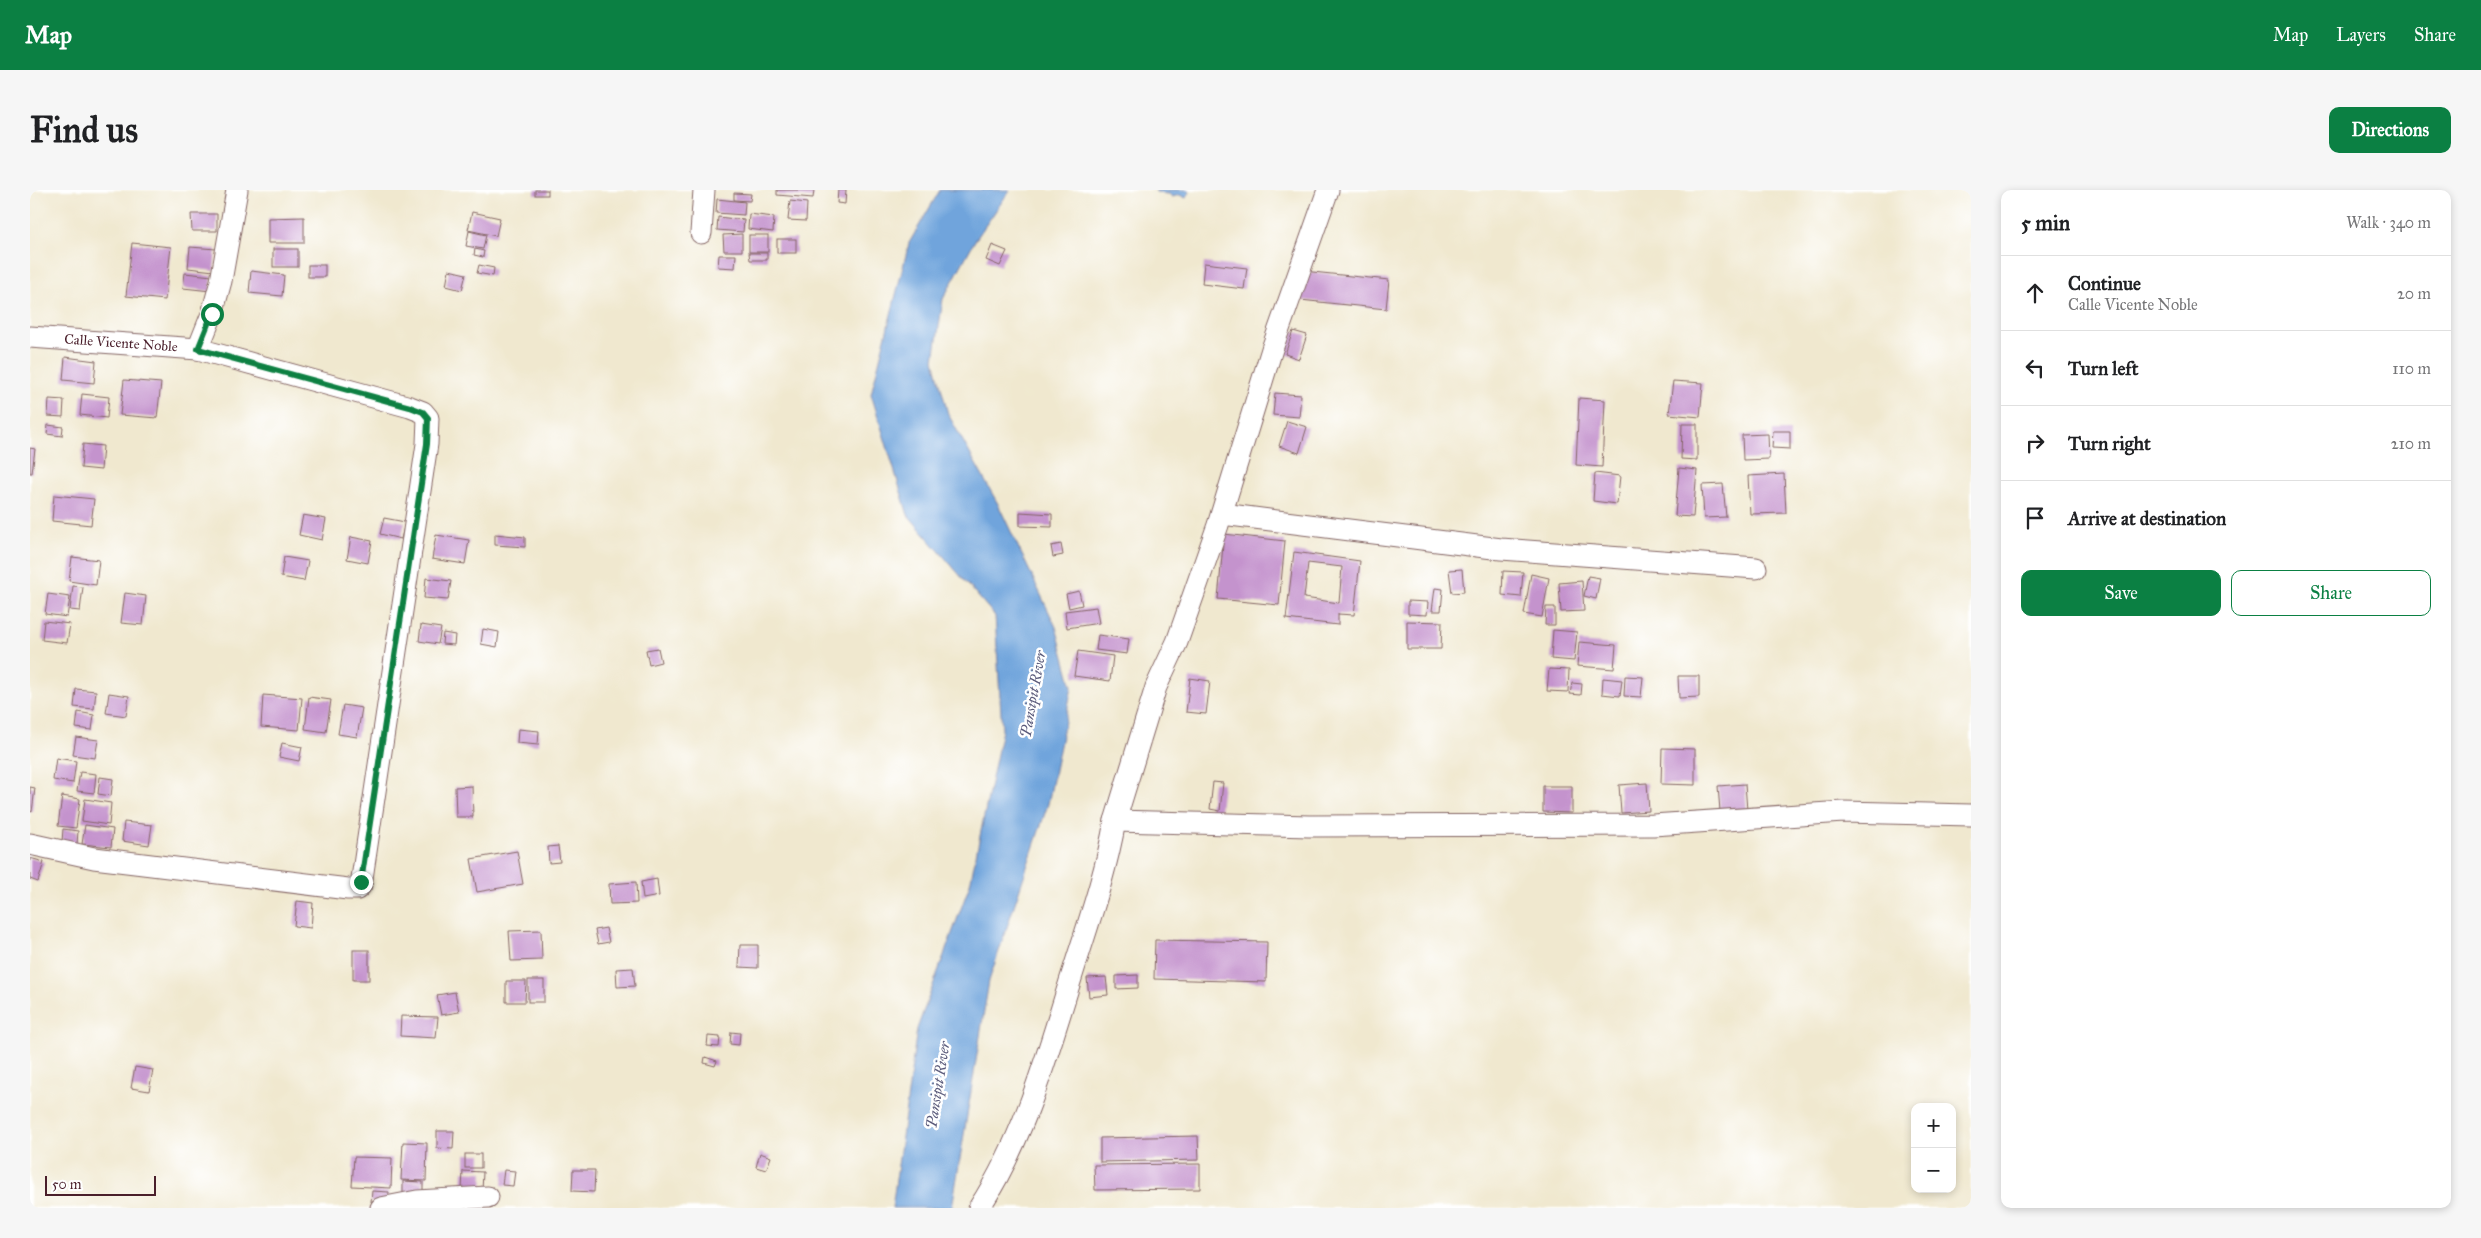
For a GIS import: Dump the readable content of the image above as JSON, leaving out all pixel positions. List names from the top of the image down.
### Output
{
  "streets": {
    "street": ["Calle Vicente Noble"]
  },
  "water": ["Pansipit River"],
  "scale_bar": "50 m",
  "page": {
    "header": "Map",
    "nav": ["Map", "Layers", "Share"],
    "buttons": [
      "Directions",
      ["Save", "Share"]
    ],
    "title": "Find us",
    "heading": ["5 min", "Walk · 340 m"],
    "list": [
      ["Continue", "Calle Vicente Noble", "20 m"],
      ["Turn left", "110 m"],
      ["Turn right", "210 m"],
      "Arrive at destination"
    ],
    "map_buttons": ["+", "−"],
    "scale": "50 m"
  }
}
